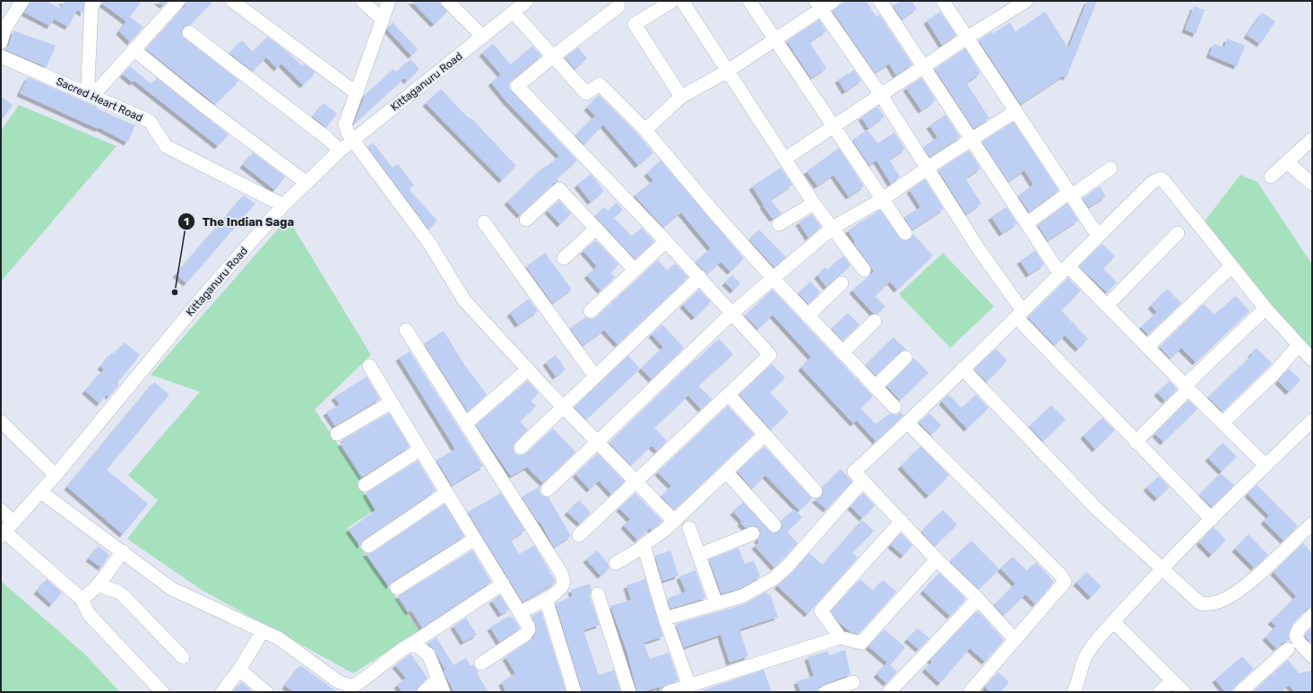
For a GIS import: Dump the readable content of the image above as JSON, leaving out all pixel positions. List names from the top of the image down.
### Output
{
  "streets": {
    "street": ["Kittaganuru Road", "Sacred Heart Road"]
  },
  "crossings": [
    ["Kittaganuru Road", "Sacred Heart Road"]
  ],
  "places": ["The Indian Saga"]
}
